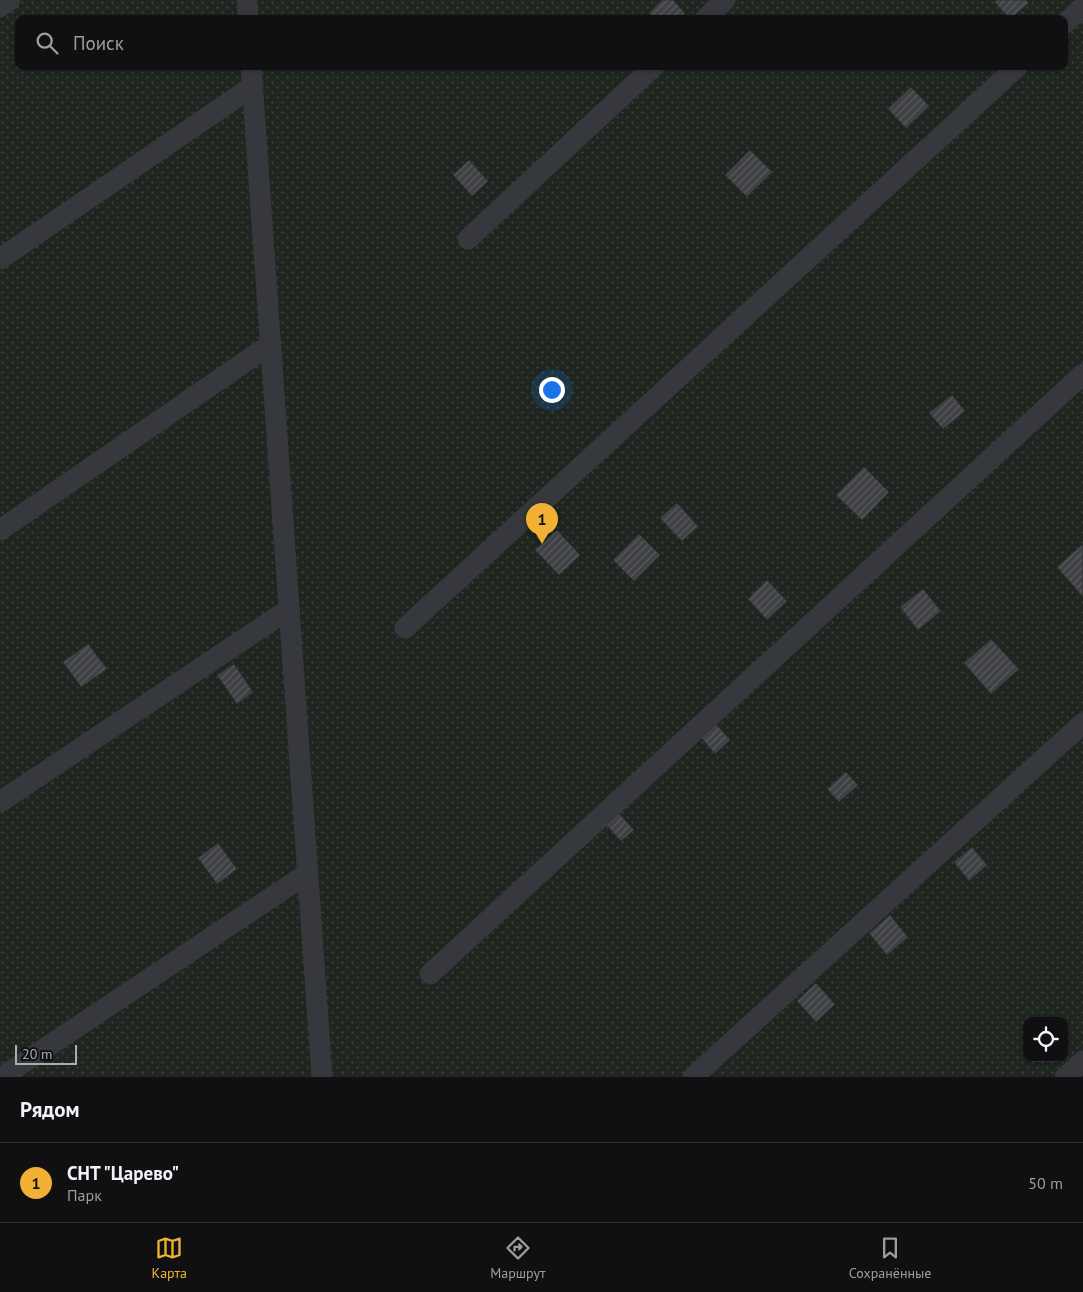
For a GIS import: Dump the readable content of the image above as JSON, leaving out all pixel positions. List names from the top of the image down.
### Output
{
  "scale_bar": "20 m",
  "page": {
    "search": "Поиск",
    "pins": "1",
    "scale": "20 m",
    "heading": "Рядом",
    "list": [
      {
        "mark": "1",
        "name": "СНТ \"Царево\"",
        "note": "Парк",
        "value": "50 m"
      }
    ],
    "nav": ["Карта", "Маршрут", "Сохранённые"]
  }
}
